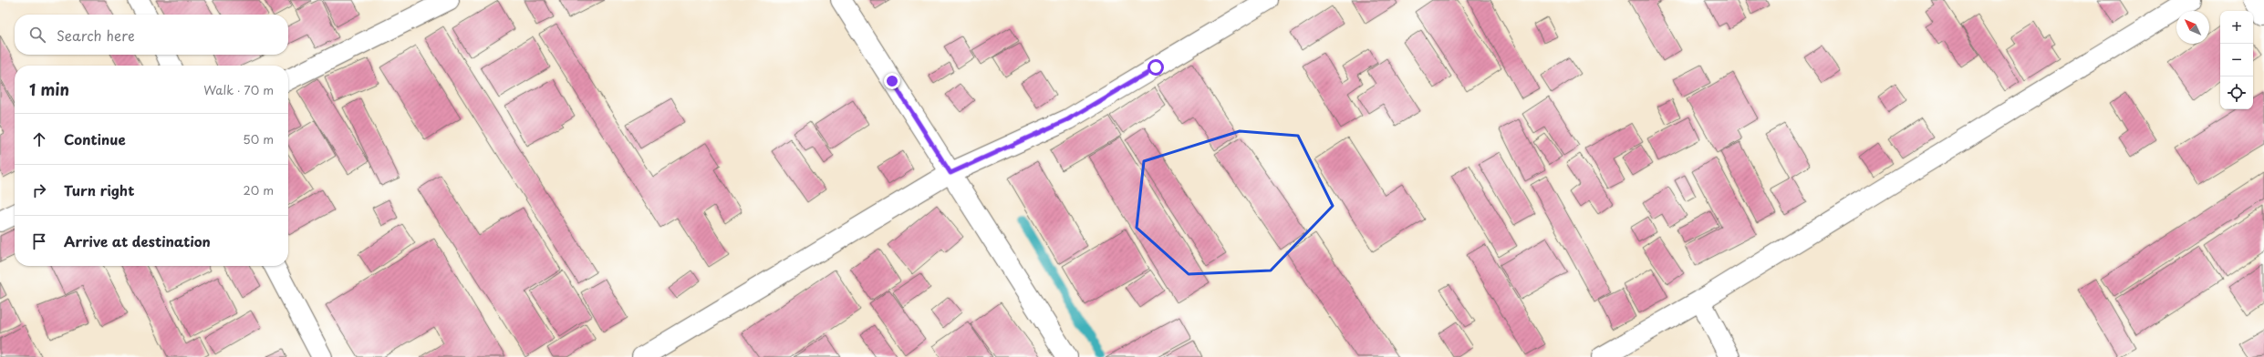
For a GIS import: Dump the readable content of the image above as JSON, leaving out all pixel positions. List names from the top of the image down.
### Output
{
  "north": "top left",
  "page": {
    "map_buttons": ["+", "−"],
    "search": "Search here",
    "heading": ["1 min", "Walk · 70 m"],
    "list": [
      ["Continue", "50 m"],
      ["Turn right", "20 m"],
      "Arrive at destination"
    ]
  }
}
